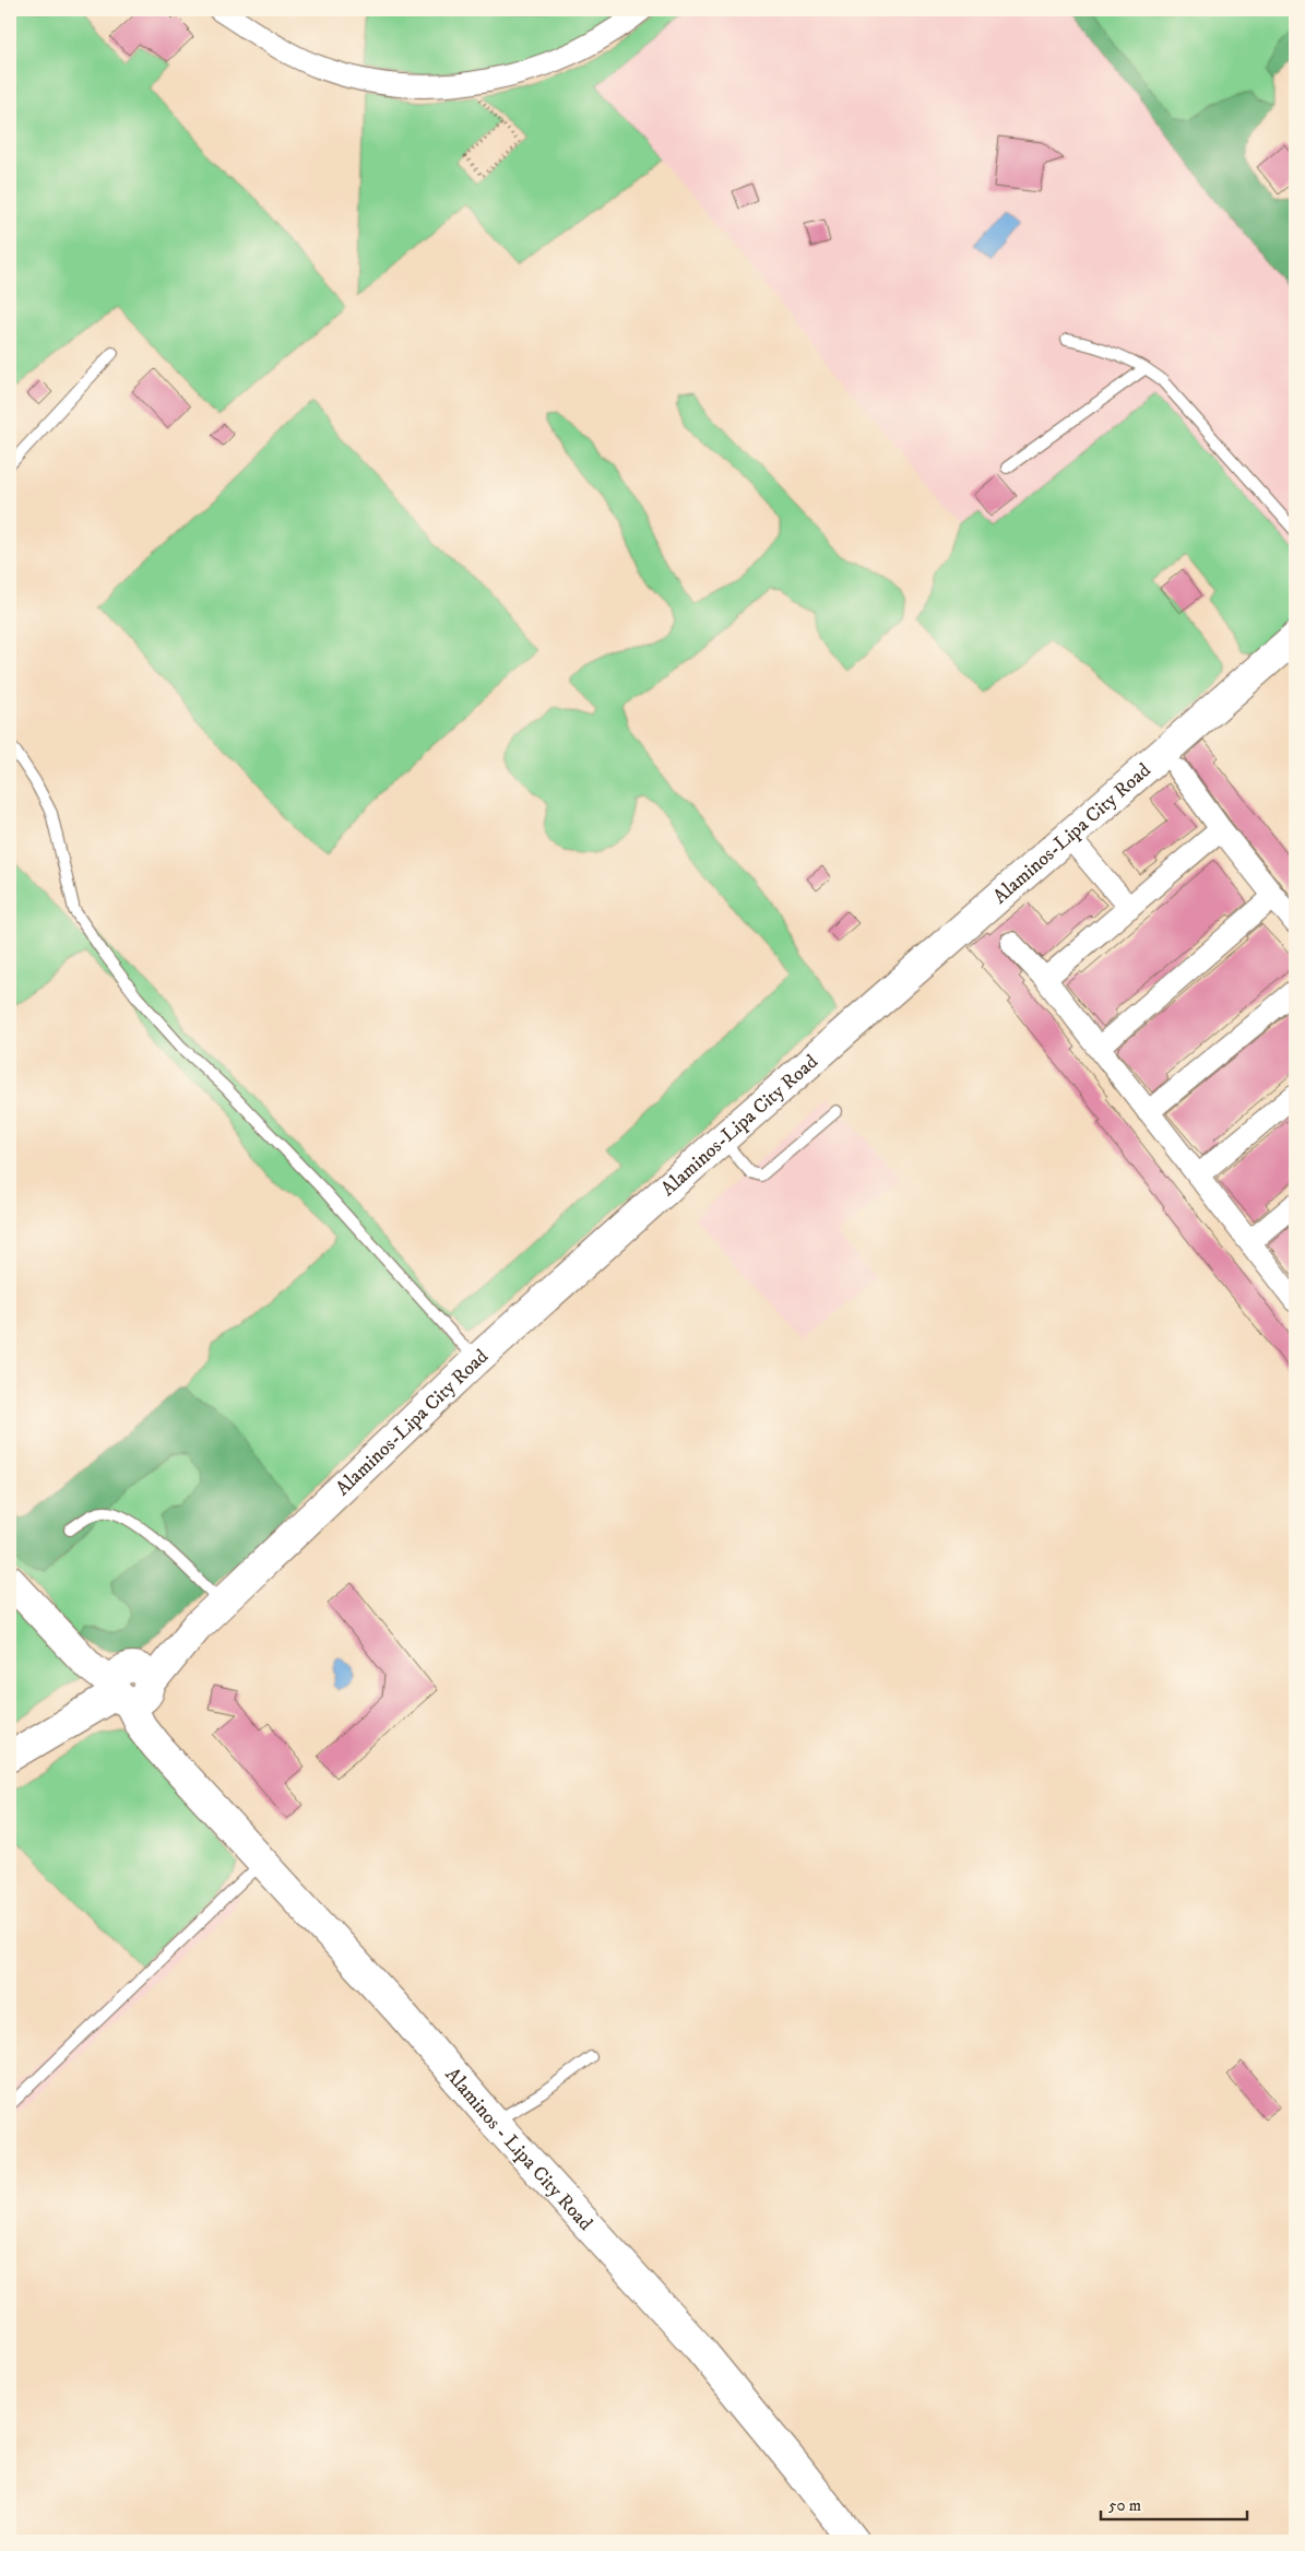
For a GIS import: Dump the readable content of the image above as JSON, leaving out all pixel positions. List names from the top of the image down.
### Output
{
  "streets": {
    "main road": ["Alaminos-Lipa City Road", "Alaminos - Lipa City Road"]
  },
  "crossings": [
    ["Alaminos-Lipa City Road", "Alaminos - Lipa City Road"]
  ],
  "scale_bar": "50 m"
}
